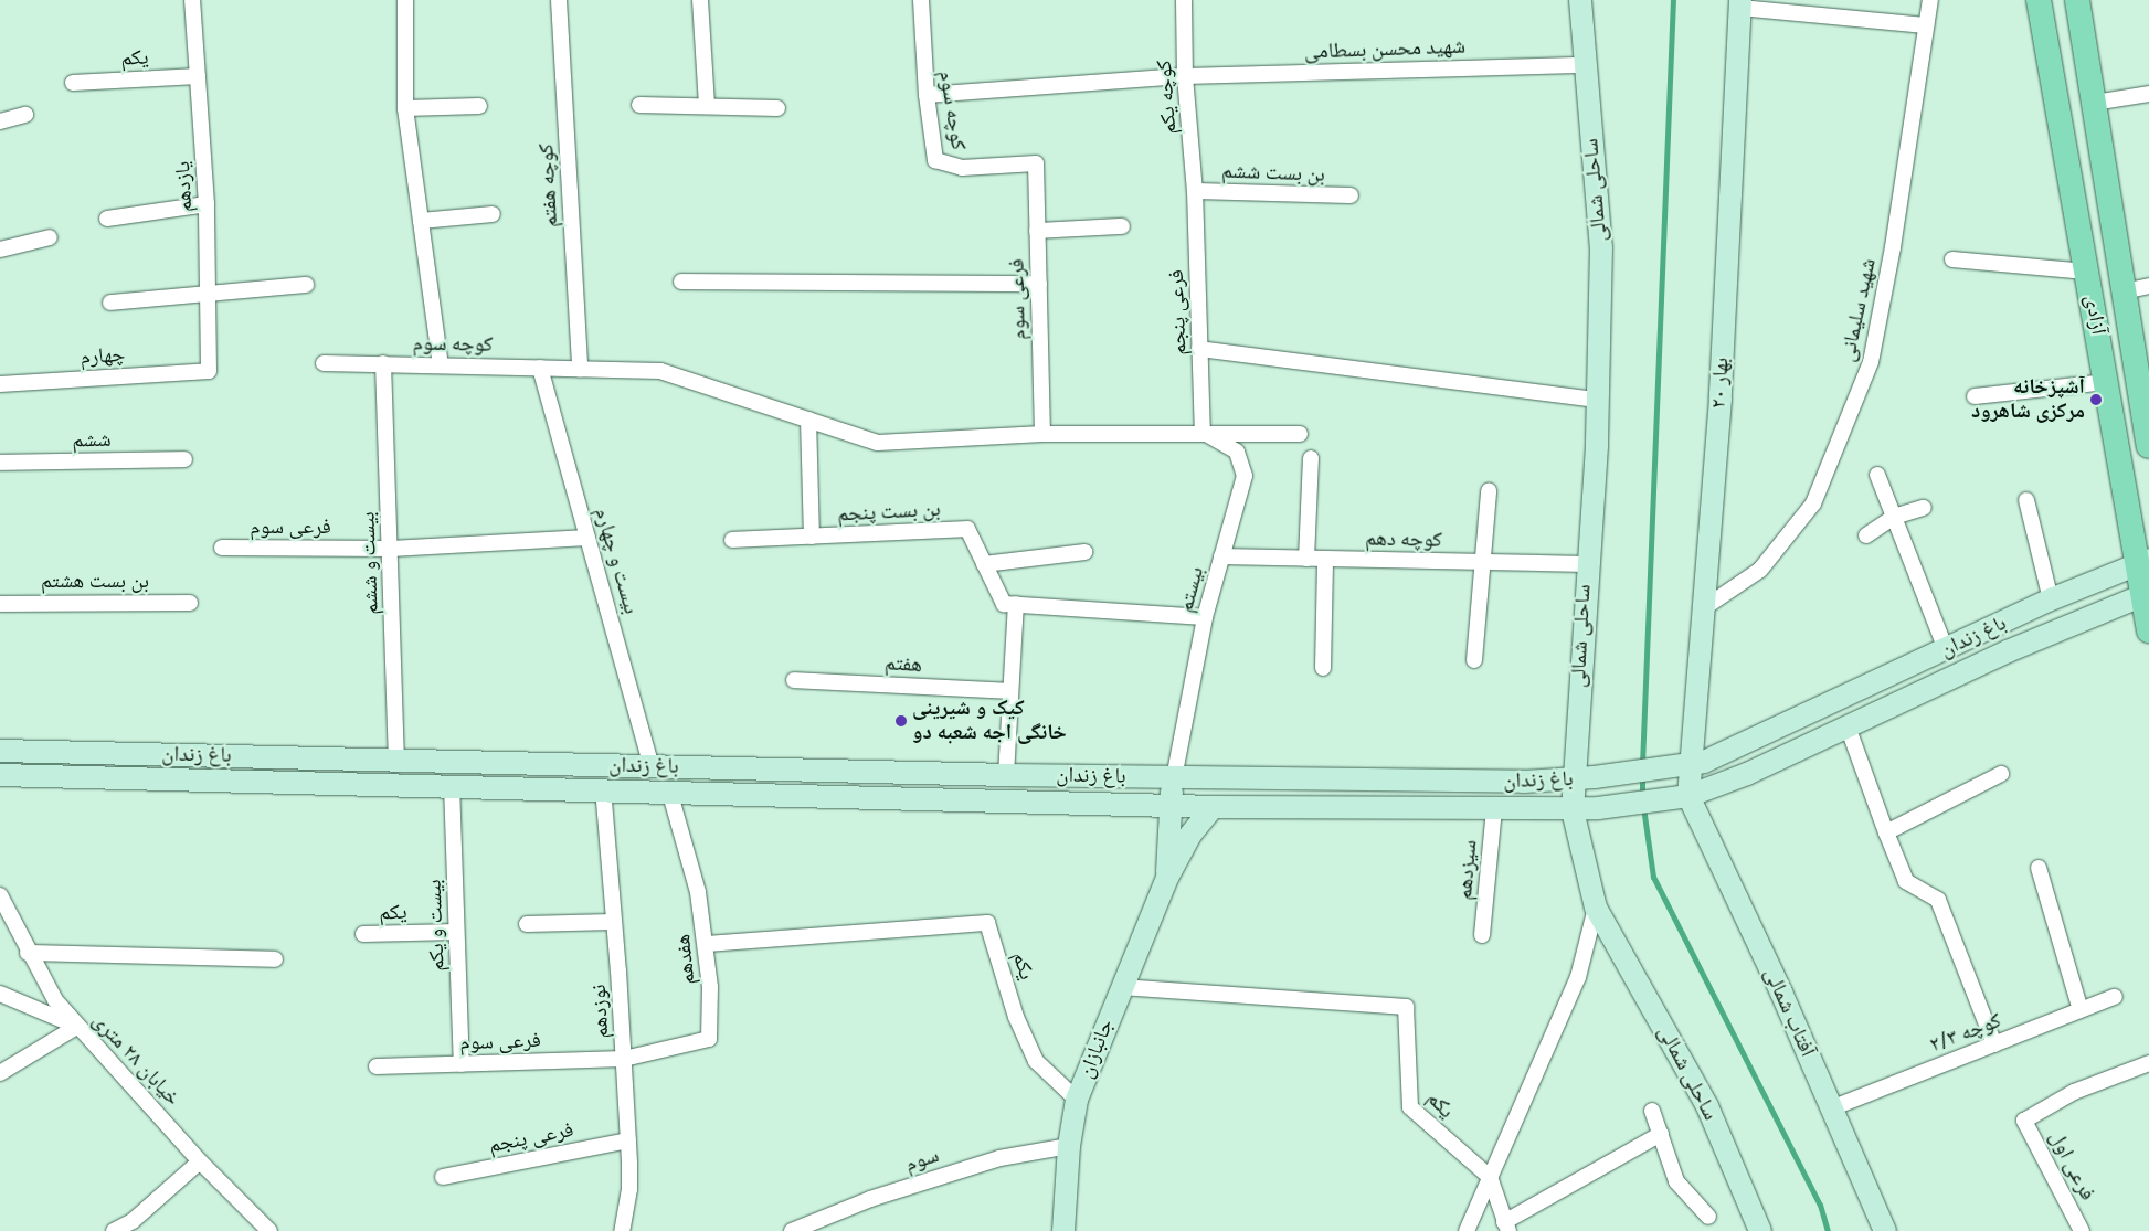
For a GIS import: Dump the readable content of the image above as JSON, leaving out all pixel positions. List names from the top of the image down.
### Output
{
  "streets": {
    "main road": [
      "ساحلی شمالی",
      "آزادی",
      "بهار ۲۰",
      "باغ زندان",
      "آفتاب شمالی",
      "جانبازان"
    ],
    "street": [
      "شهید محسن بسطامی",
      "یکم",
      "کوچه یکم",
      "کوچه سوم",
      "بن بست ششم",
      "کوچه هفتم",
      "یازدهم",
      "فرعی سوم",
      "شهید سلیمانی",
      "فرعی پنجم",
      "چهارم",
      "ششم",
      "بن بست پنجم",
      "کوچه دهم",
      "بیست و چهارم",
      "بیست و ششم",
      "بن بست هشتم",
      "بیستم",
      "هفتم",
      "سیزدهم",
      "بیست و یکم",
      "هفدهم",
      "نوزدهم",
      "کوچه ۲/۳",
      "خیابان ۲۸ متری",
      "سوم",
      "فرعی اول"
    ]
  },
  "crossings": [
    ["شهید محسن بسطامی", "کوچه یکم"],
    ["شهید محسن بسطامی", "کوچه سوم"],
    ["شهید محسن بسطامی", "ساحلی شمالی"],
    ["یکم", "یازدهم"],
    ["یکم", "بیست و یکم"],
    ["یکم", "هفدهم"],
    ["یکم", "جانبازان"],
    ["کوچه یکم", "بن بست ششم"],
    ["کوچه یکم", "فرعی پنجم"],
    ["کوچه سوم", "کوچه هفتم"],
    ["کوچه سوم", "فرعی سوم"],
    ["کوچه سوم", "فرعی پنجم"],
    ["کوچه سوم", "بیست و چهارم"],
    ["کوچه سوم", "بیست و ششم"],
    ["کوچه سوم", "بیستم"],
    ["بن بست ششم", "فرعی پنجم"],
    ["یازدهم", "چهارم"],
    ["ساحلی شمالی", "کوچه دهم"],
    ["ساحلی شمالی", "باغ زندان"],
    ["فرعی سوم", "بیست و چهارم"],
    ["فرعی سوم", "بیست و ششم"],
    ["فرعی سوم", "بیست و یکم"],
    ["فرعی سوم", "هفدهم"],
    ["فرعی سوم", "نوزدهم"],
    ["شهید سلیمانی", "بهار ۲۰"],
    ["فرعی پنجم", "بیستم"],
    ["فرعی پنجم", "نوزدهم"],
    ["آزادی", "باغ زندان"],
    ["بهار ۲۰", "باغ زندان"],
    ["بهار ۲۰", "آفتاب شمالی"],
    ["کوچه دهم", "بیستم"],
    ["بیست و چهارم", "باغ زندان"],
    ["بیست و ششم", "باغ زندان"],
    ["بیستم", "باغ زندان"],
    ["بیستم", "جانبازان"],
    ["باغ زندان", "سیزدهم"],
    ["باغ زندان", "بیست و یکم"],
    ["باغ زندان", "هفدهم"],
    ["باغ زندان", "نوزدهم"],
    ["باغ زندان", "آفتاب شمالی"],
    ["باغ زندان", "جانبازان"],
    ["هفدهم", "نوزدهم"],
    ["آفتاب شمالی", "کوچه ۲/۳"],
    ["جانبازان", "سوم"]
  ],
  "places": ["آشپزخانه مرکزی شاهرود", "کیک و شیرینی خانگی اجه شعبه دو"]
}
